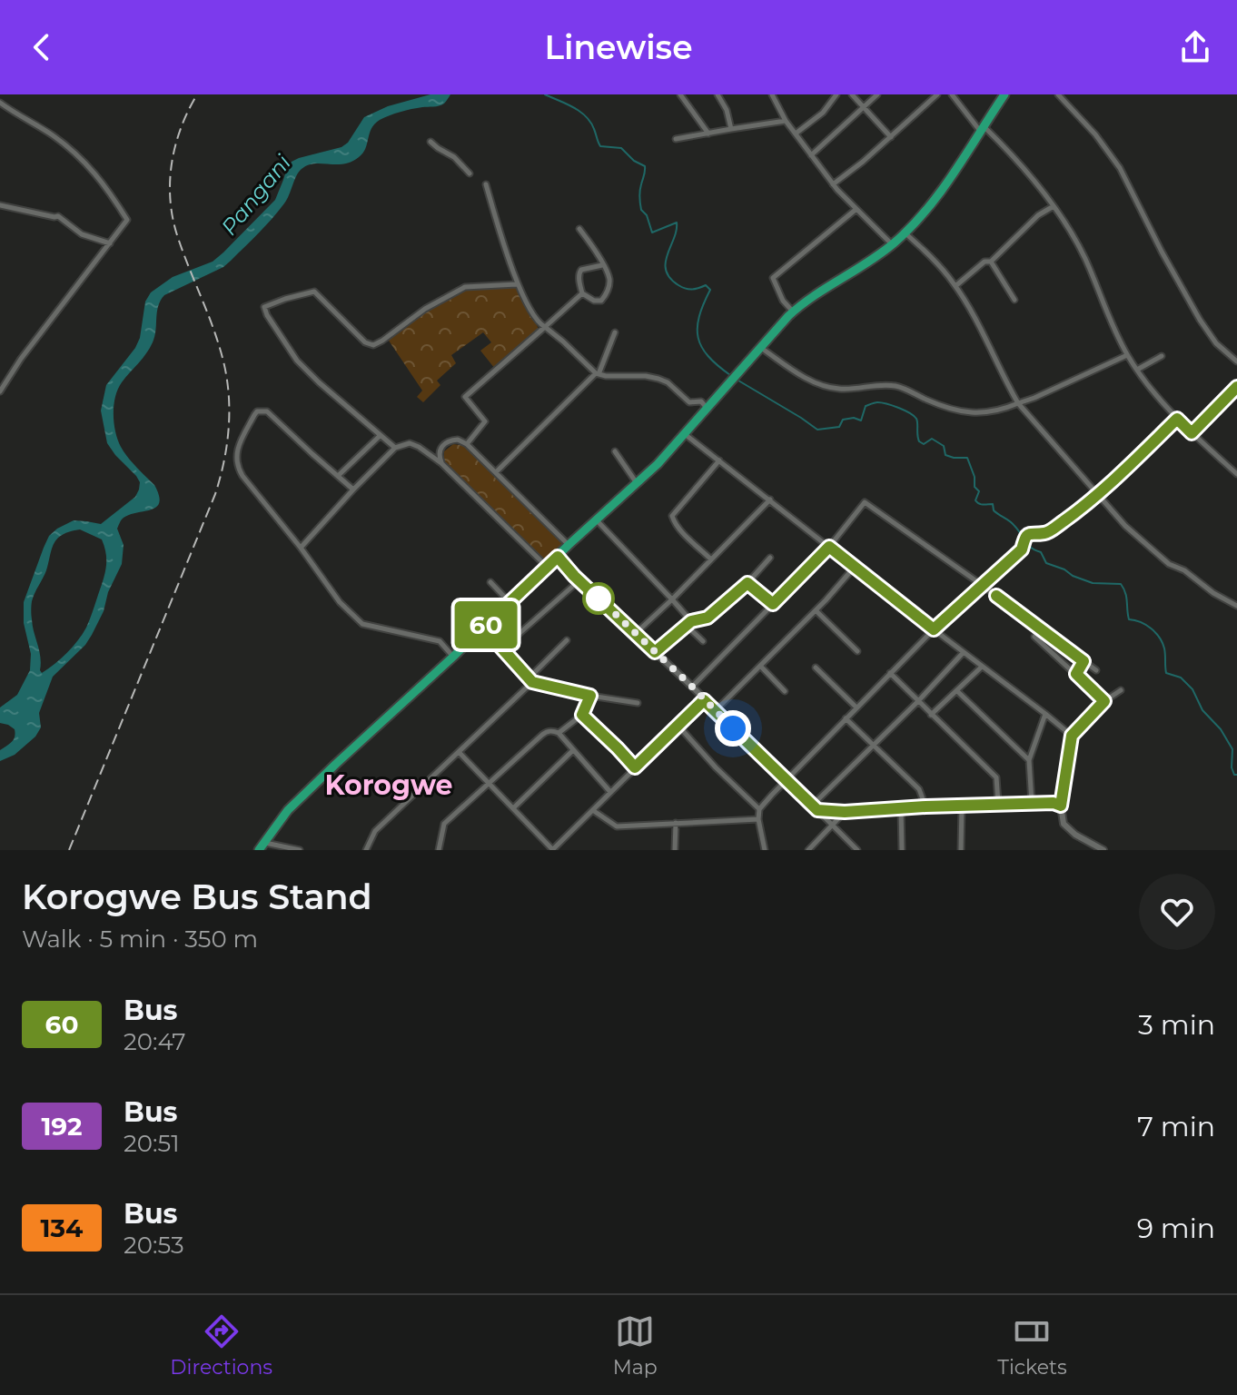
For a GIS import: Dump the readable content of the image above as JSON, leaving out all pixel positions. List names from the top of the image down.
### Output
{
  "districts": ["Korogwe"],
  "water": ["Pangani"],
  "lines": ["bus line 60"],
  "page": {
    "header": "Linewise",
    "on_map": "60",
    "heading": ["Korogwe Bus Stand", "Walk · 5 min · 350 m"],
    "list": [
      {
        "mark": "60",
        "name": "Bus",
        "note": "20:47",
        "value": "3 min"
      },
      {
        "mark": "192",
        "name": "Bus",
        "note": "20:51",
        "value": "7 min"
      },
      {
        "mark": "134",
        "name": "Bus",
        "note": "20:53",
        "value": "9 min"
      }
    ],
    "tabs": ["Directions", "Map", "Tickets"]
  }
}
